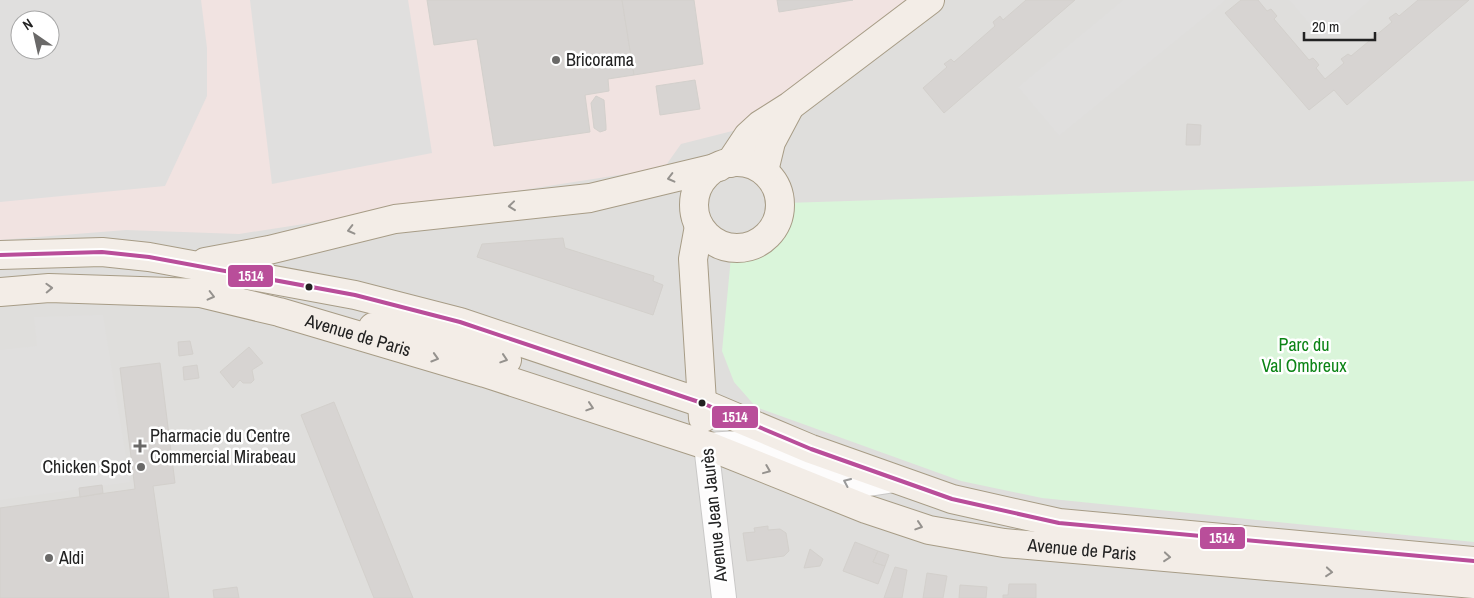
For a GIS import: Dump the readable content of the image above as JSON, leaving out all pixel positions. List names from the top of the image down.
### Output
{
  "streets": {
    "main road": ["Avenue de Paris", "Avenue Jean Jaurès"]
  },
  "crossings": [
    ["Avenue de Paris", "Avenue Jean Jaurès"]
  ],
  "parks": ["Parc du Val Ombreux"],
  "places": {
    "other": ["Bricorama", "Chicken Spot", "Aldi"],
    "health": ["Pharmacie du Centre Commercial Mirabeau"]
  },
  "lines": ["transit line 1514"],
  "scale_bar": "20 m",
  "north": "top left"
}
